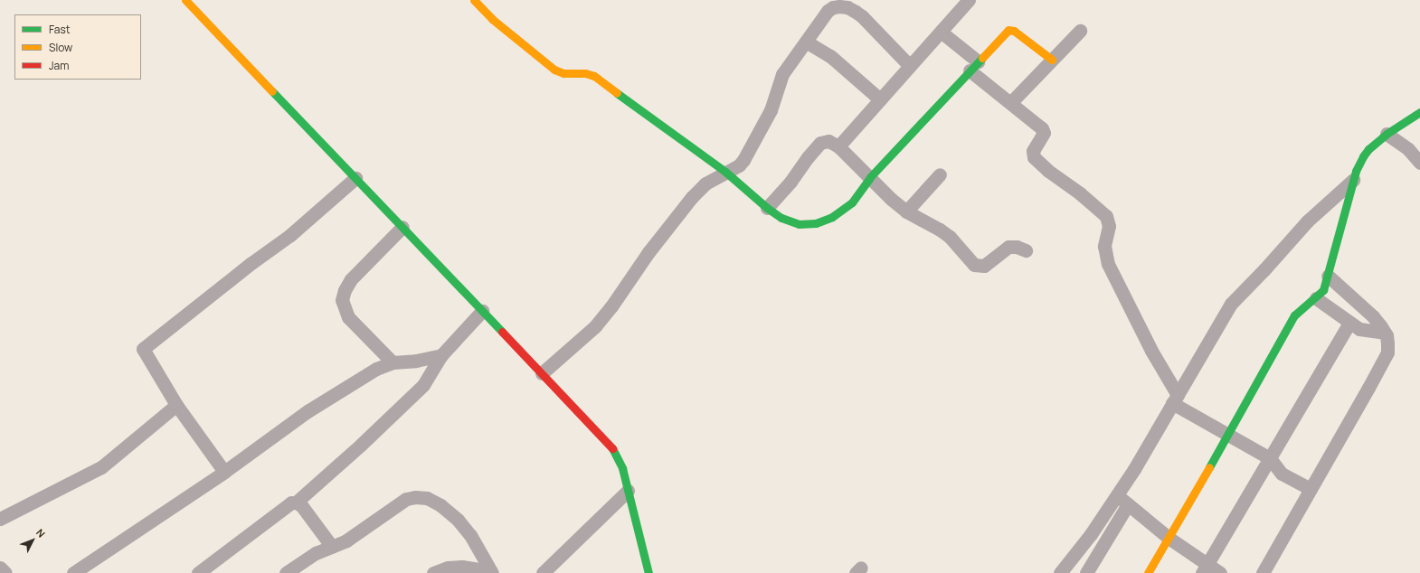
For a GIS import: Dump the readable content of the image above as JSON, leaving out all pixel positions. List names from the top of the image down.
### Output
{
  "legend": ["Fast", "Slow", "Jam"],
  "north": "top right"
}
